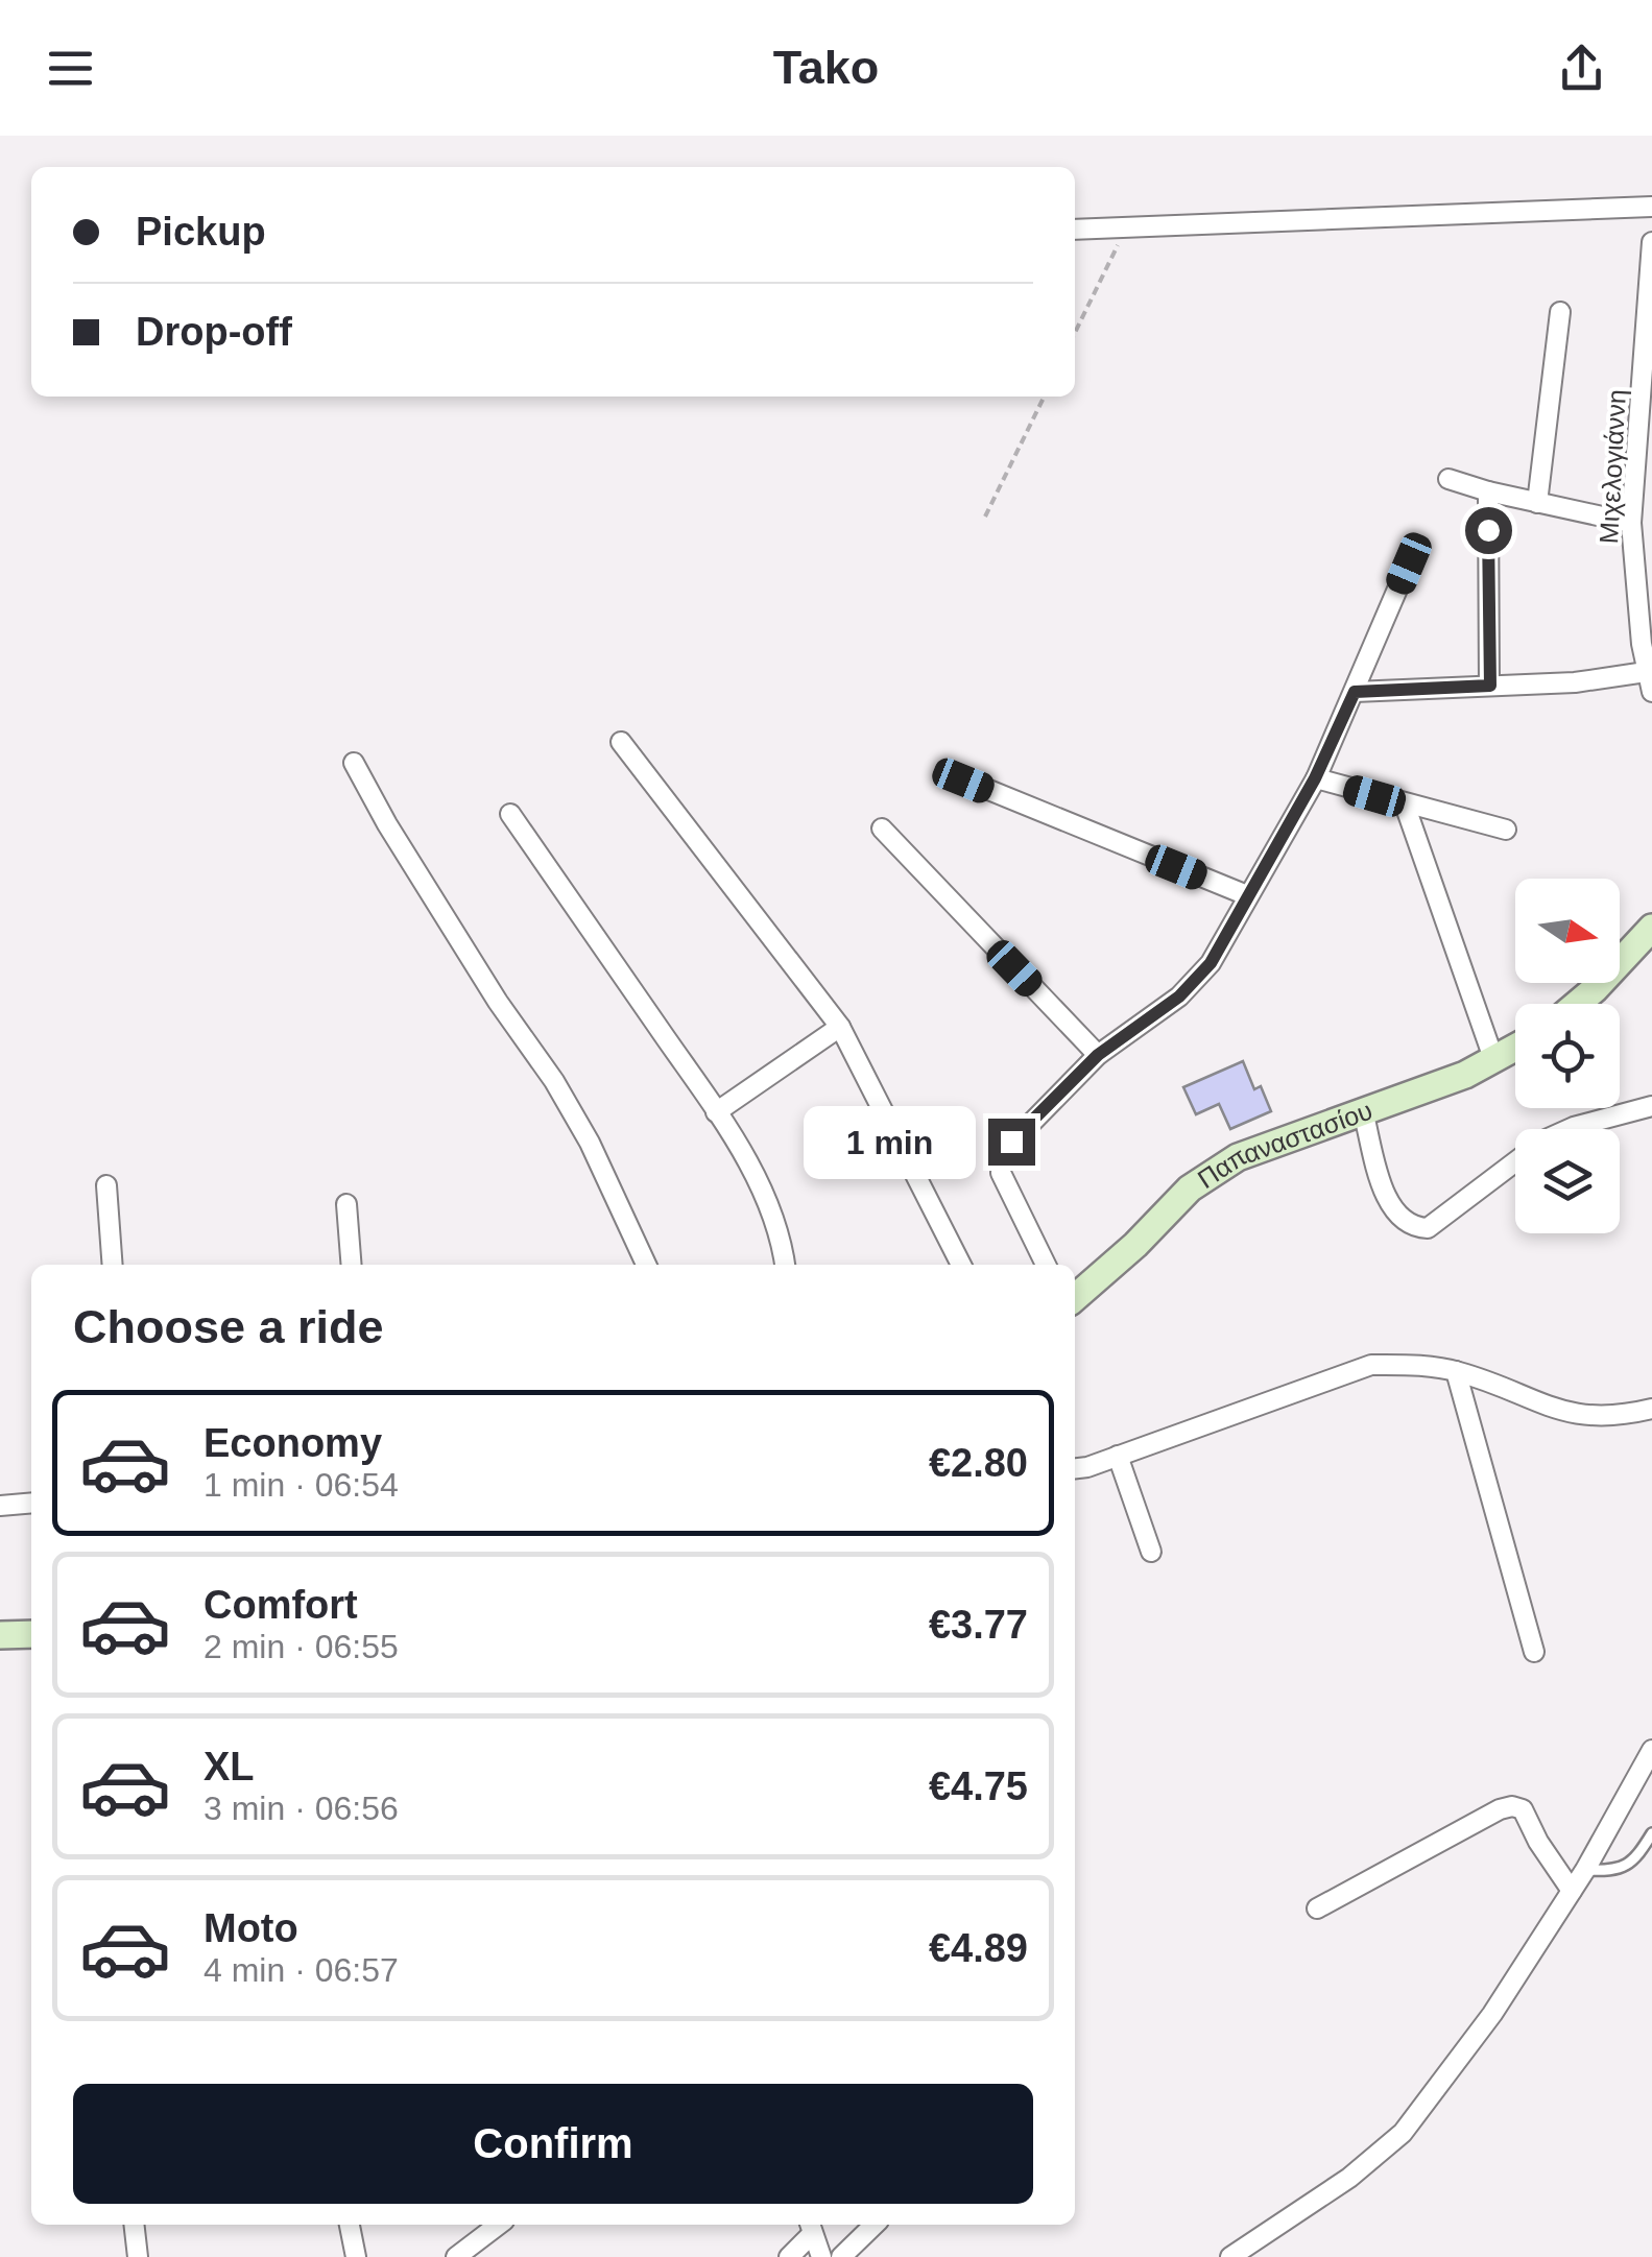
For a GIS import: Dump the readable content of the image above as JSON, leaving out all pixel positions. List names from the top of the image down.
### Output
{
  "streets": {
    "street": ["Μιχελογιάννη", "Παπαναστασίου"]
  },
  "north": "right",
  "page": {
    "header": "Tako",
    "banner": ["Pickup", "Drop-off"],
    "bubble": "1 min",
    "heading": "Choose a ride",
    "list": [
      {
        "name": "Economy",
        "note": "1 min · 06:54",
        "value": "€2.80"
      },
      {
        "name": "Comfort",
        "note": "2 min · 06:55",
        "value": "€3.77"
      },
      {
        "name": "XL",
        "note": "3 min · 06:56",
        "value": "€4.75"
      },
      {
        "name": "Moto",
        "note": "4 min · 06:57",
        "value": "€4.89"
      }
    ],
    "buttons": "Confirm"
  }
}
